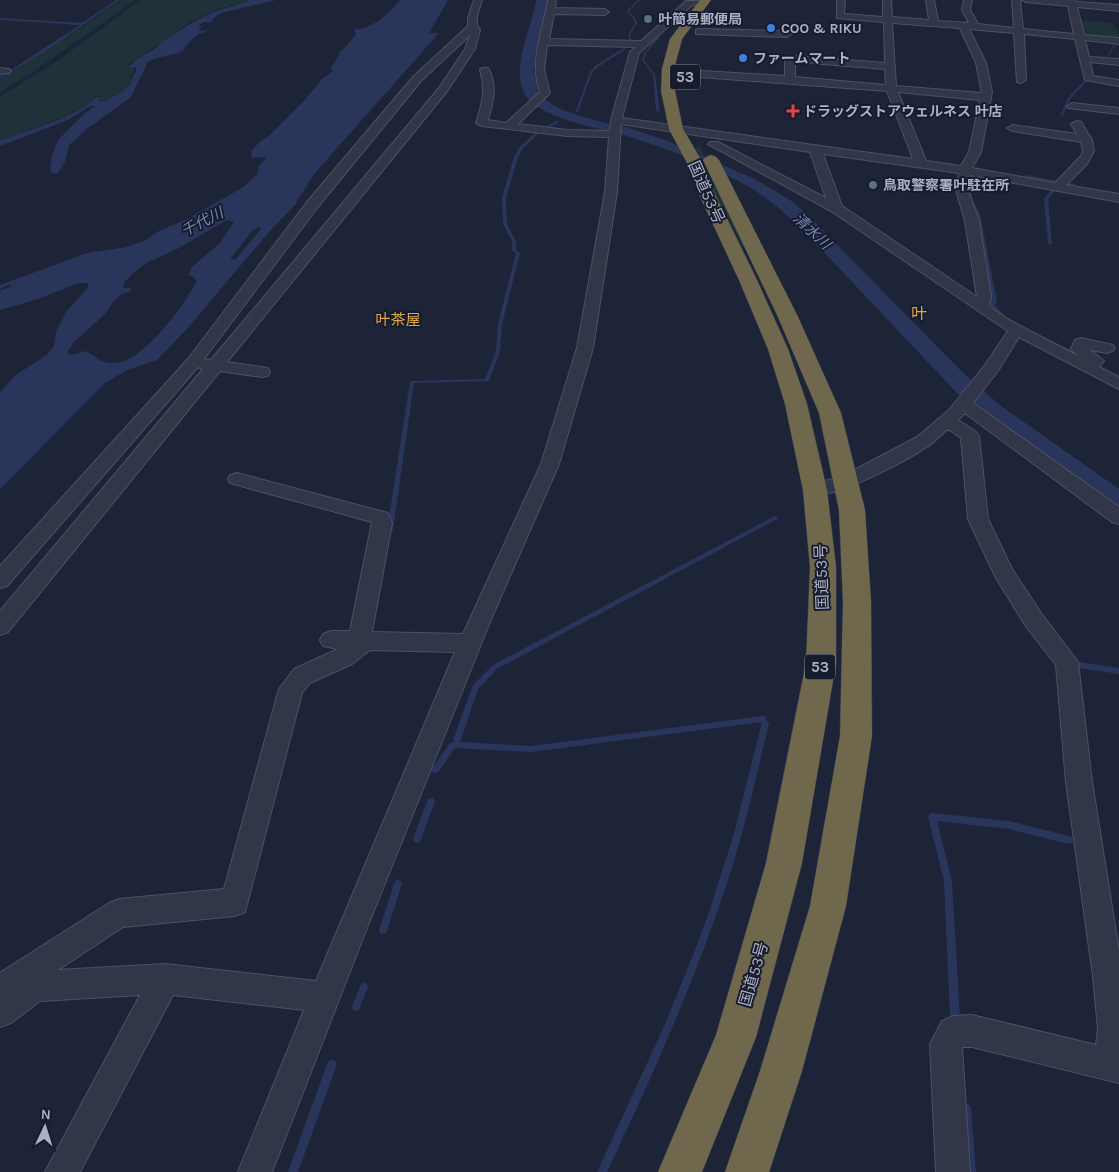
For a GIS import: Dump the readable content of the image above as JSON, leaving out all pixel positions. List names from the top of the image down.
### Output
{
  "streets": {
    "highway": ["53", "国道53号"]
  },
  "districts": ["叶", "叶茶屋"],
  "water": ["千代川", "清水川"],
  "places": {
    "other": [
      "叶簡易郵便局",
      "COO & RIKU",
      "ファームマート",
      "鳥取警察署叶駐在所"
    ],
    "health": ["ドラッグストアウェルネス 叶店"]
  },
  "north": "top"
}
